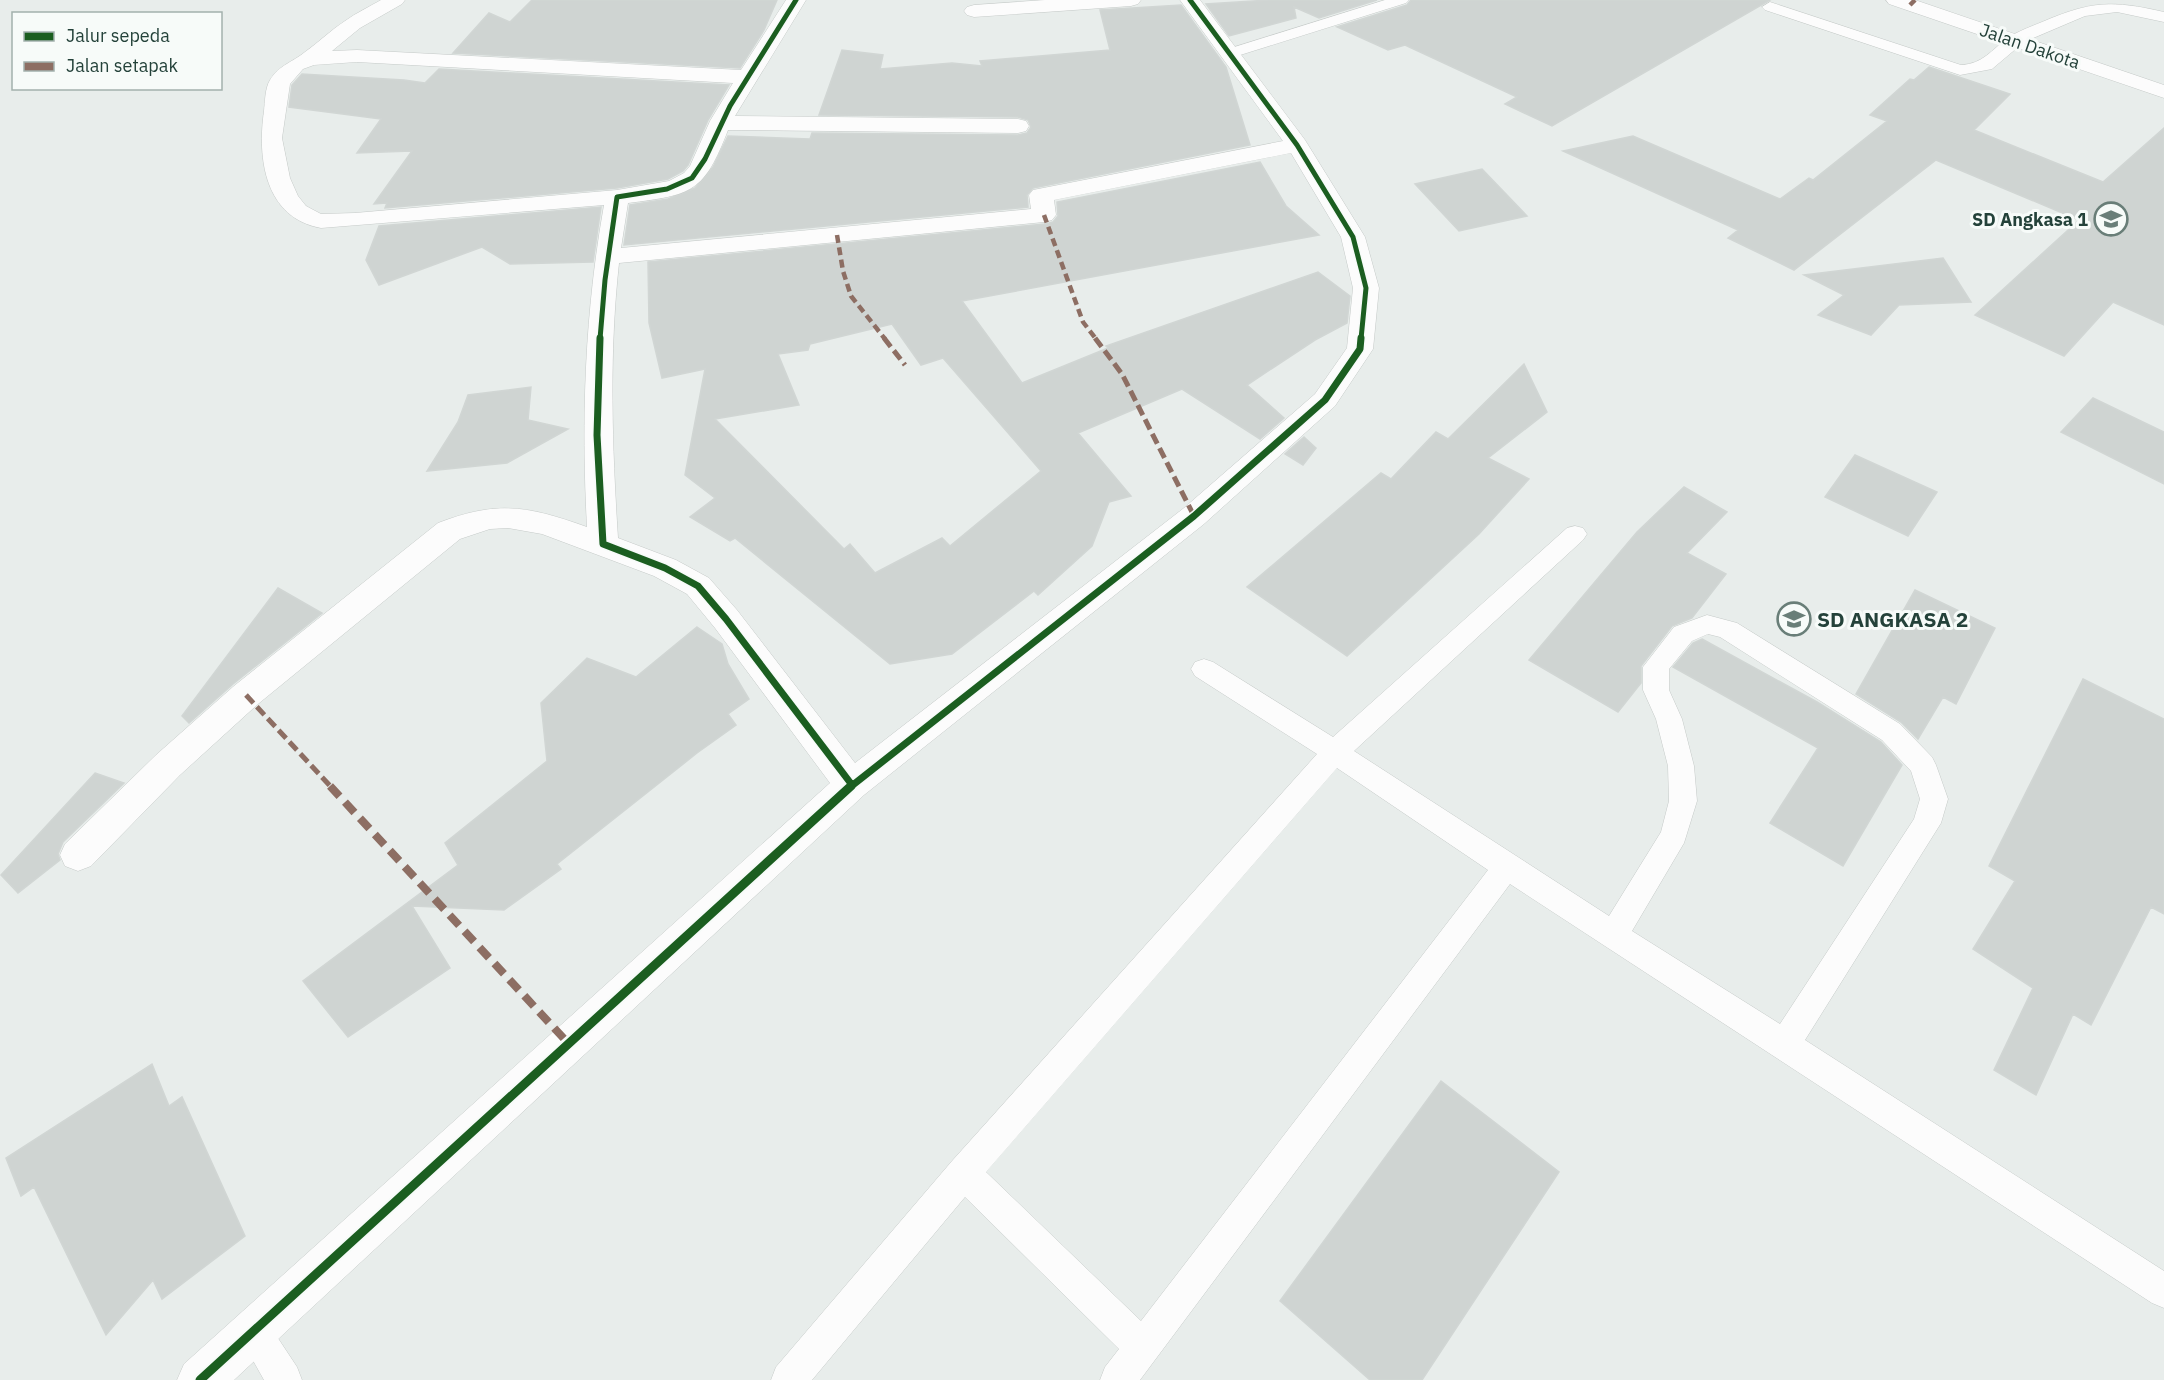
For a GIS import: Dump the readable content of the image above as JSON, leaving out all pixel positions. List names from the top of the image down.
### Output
{
  "streets": {
    "street": ["Jalan Dakota"]
  },
  "places": {
    "school or university": ["SD Angkasa 1", "SD ANGKASA 2"]
  },
  "legend": ["Jalur sepeda", "Jalan setapak"]
}
